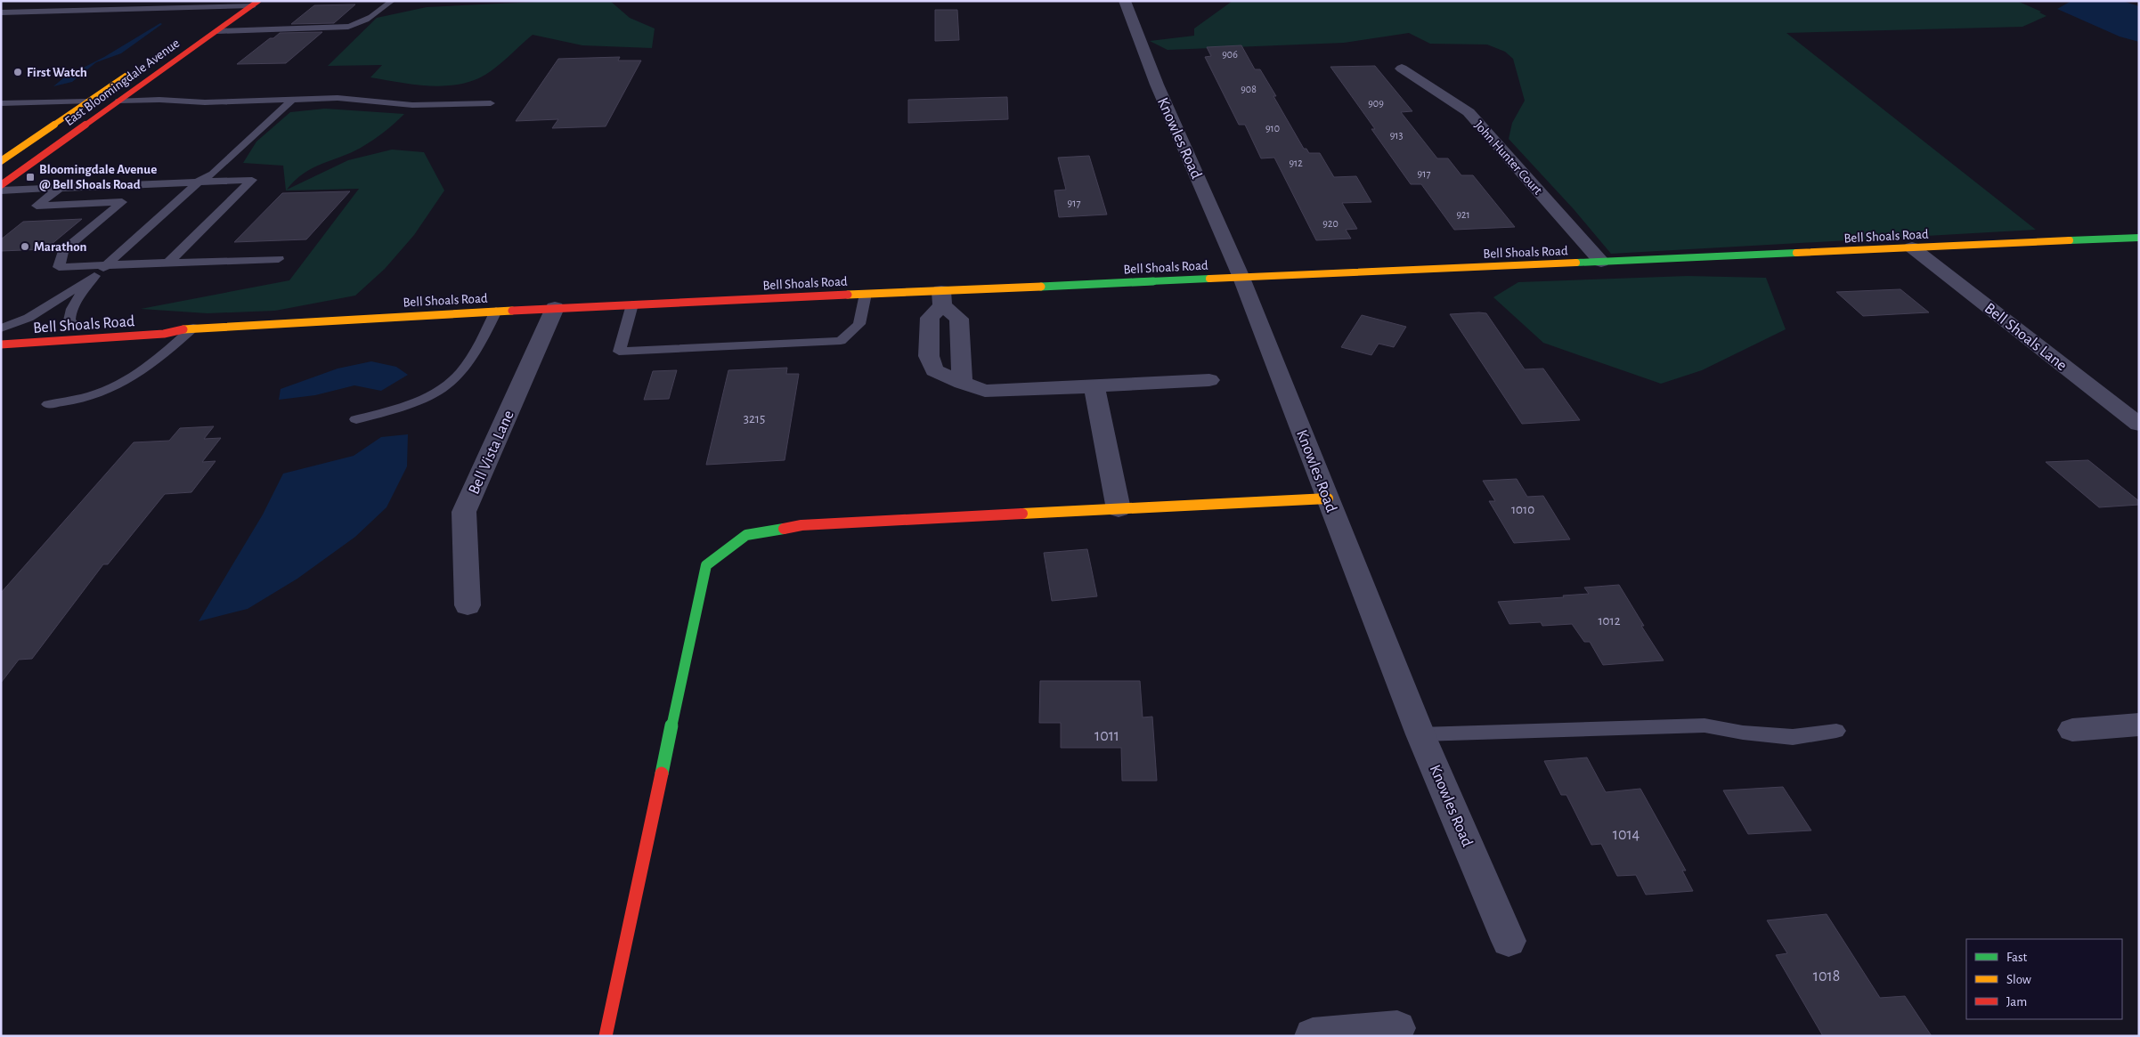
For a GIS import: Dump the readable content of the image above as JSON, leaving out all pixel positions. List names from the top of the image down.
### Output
{
  "streets": {
    "main road": ["East Bloomingdale Avenue", "Bell Shoals Road"],
    "street": [
      "Knowles Road",
      "John Hunter Court",
      "Bell Shoals Lane",
      "Bell Vista Lane"
    ]
  },
  "crossings": [
    ["Knowles Road", "Bell Shoals Road"],
    ["John Hunter Court", "Bell Shoals Road"],
    ["Bell Shoals Road", "Bell Shoals Lane"],
    ["Bell Shoals Road", "Bell Vista Lane"]
  ],
  "places": {
    "other": ["First Watch", "Marathon"],
    "transit": ["Bloomingdale Avenue @ Bell Shoals Road"]
  },
  "house_numbers": [
    "906",
    "908",
    "909",
    "910",
    "913",
    "912",
    "917",
    "917",
    "921",
    "920",
    "3215",
    "1010",
    "1012",
    "1011",
    "1014",
    "1018"
  ],
  "legend": ["Fast", "Slow", "Jam"]
}
